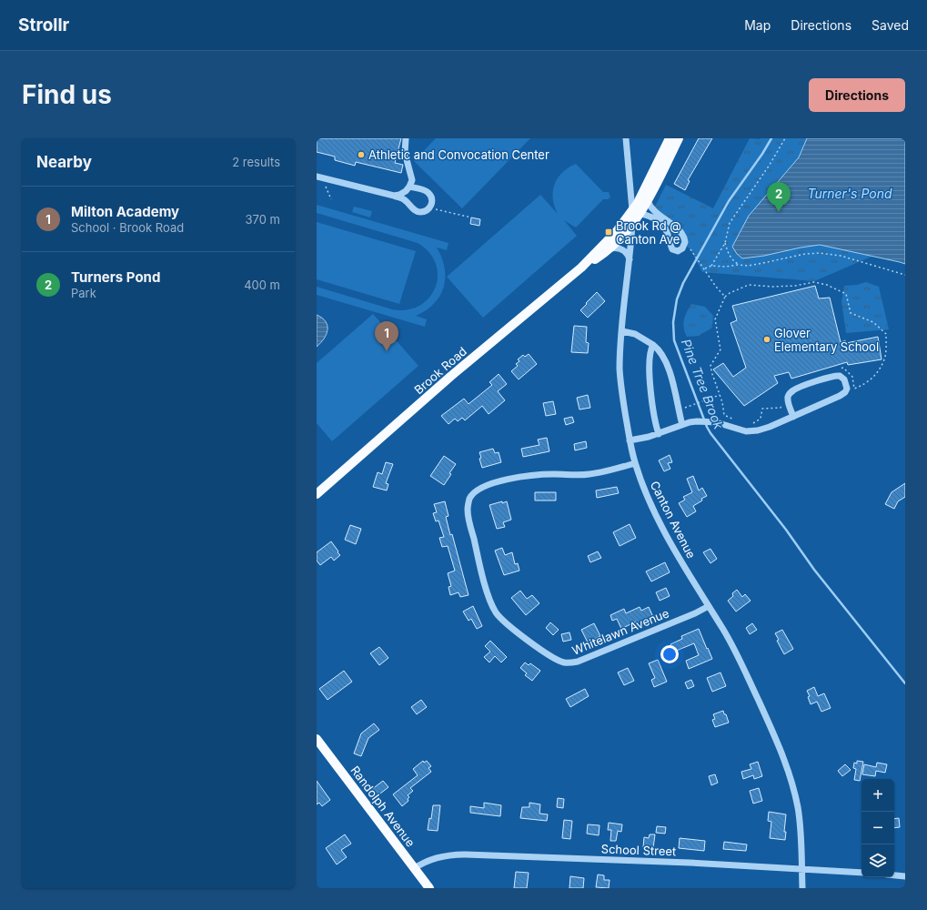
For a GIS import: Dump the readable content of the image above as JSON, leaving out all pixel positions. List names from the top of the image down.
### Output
{
  "streets": {
    "main road": ["Brook Road", "Randolph Avenue"],
    "street": ["Canton Avenue", "Whitelawn Avenue", "School Street"]
  },
  "crossings": [
    ["Brook Road", "Canton Avenue"],
    ["Canton Avenue", "Whitelawn Avenue"],
    ["Canton Avenue", "School Street"],
    ["Randolph Avenue", "School Street"]
  ],
  "water": ["Turner's Pond", "Pine Tree Brook"],
  "places": {
    "other": ["Athletic and Convocation Center", "Glover Elementary School"],
    "transit": ["Brook Rd @ Canton Ave"]
  },
  "page": {
    "header": "Strollr",
    "nav": ["Map", "Directions", "Saved"],
    "buttons": "Directions",
    "title": "Find us",
    "heading": ["Nearby", "2 results"],
    "pins": ["2", "1"],
    "list": [
      {
        "mark": "1",
        "name": "Milton Academy",
        "note": "School · Brook Road",
        "value": "370 m"
      },
      {
        "mark": "2",
        "name": "Turners Pond",
        "note": "Park",
        "value": "400 m"
      }
    ],
    "map_buttons": ["+", "−"]
  }
}
